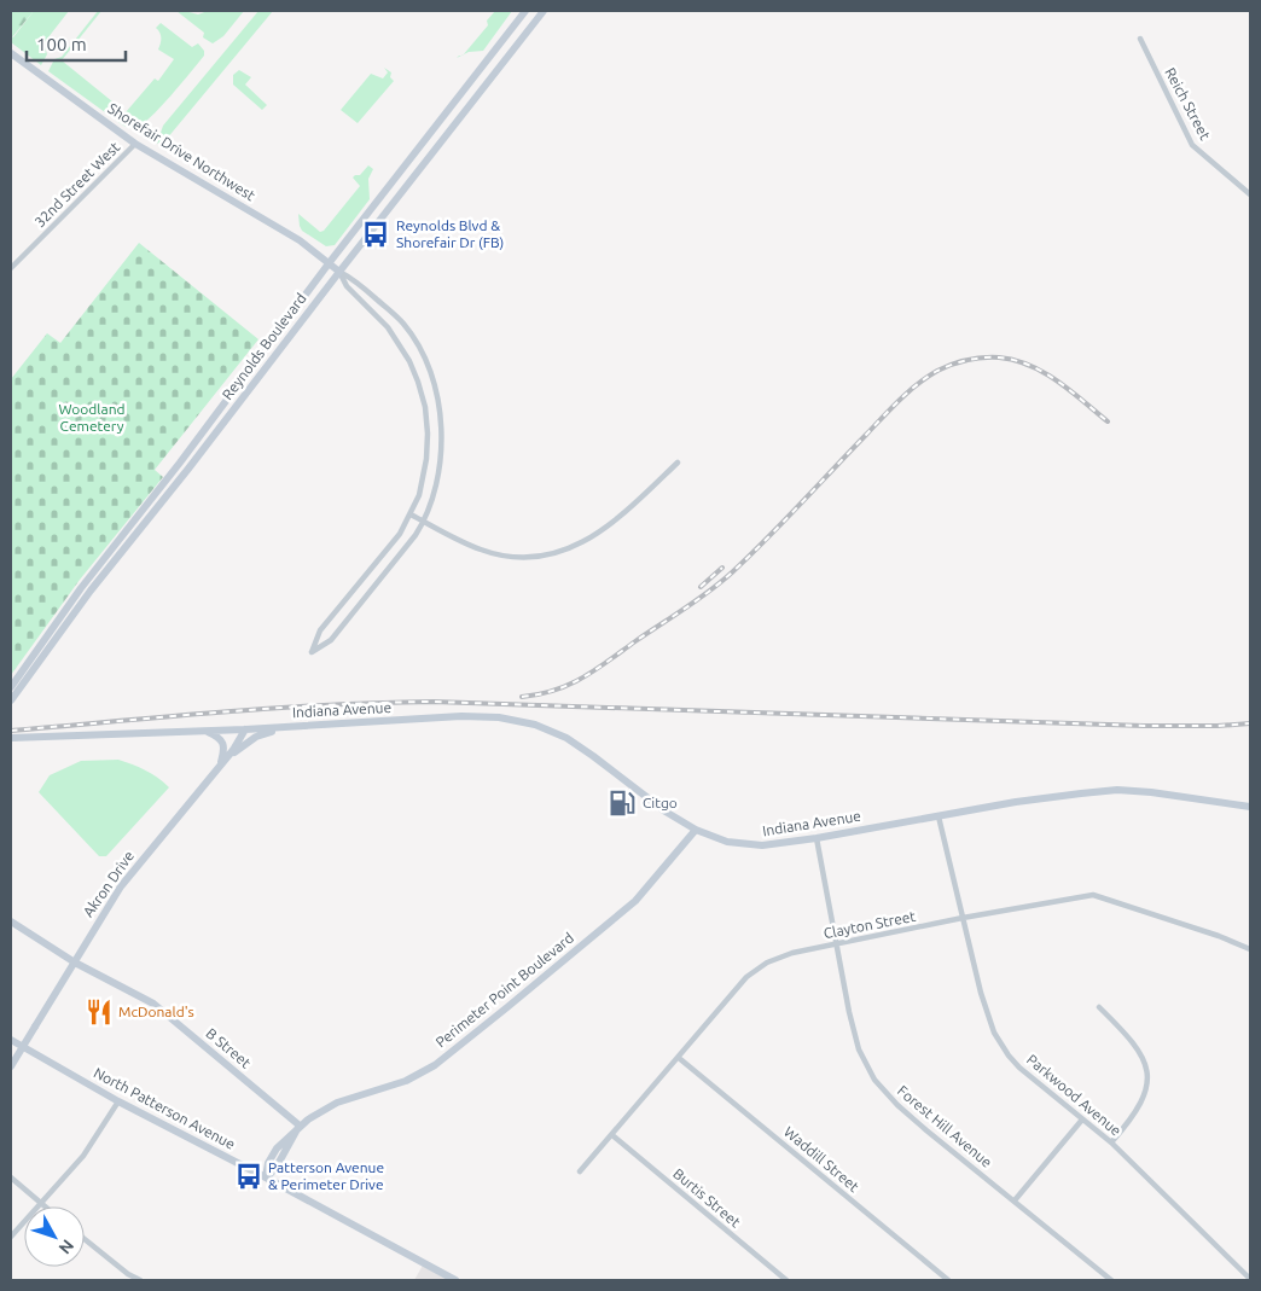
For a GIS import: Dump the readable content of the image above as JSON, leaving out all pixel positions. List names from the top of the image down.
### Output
{
  "streets": {
    "main road": [
      "Shorefair Drive Northwest",
      "Reynolds Boulevard",
      "Indiana Avenue",
      "Akron Drive",
      "Perimeter Point Boulevard",
      "B Street",
      "North Patterson Avenue"
    ],
    "street": [
      "Reich Street",
      "32nd Street West",
      "Clayton Street",
      "Parkwood Avenue",
      "Forest Hill Avenue",
      "Waddill Street",
      "Burtis Street"
    ]
  },
  "crossings": [
    ["Shorefair Drive Northwest", "32nd Street West"],
    ["Shorefair Drive Northwest", "Reynolds Boulevard"],
    ["Indiana Avenue", "Akron Drive"],
    ["Indiana Avenue", "Perimeter Point Boulevard"],
    ["Indiana Avenue", "Parkwood Avenue"],
    ["Indiana Avenue", "Forest Hill Avenue"],
    ["Akron Drive", "B Street"],
    ["Clayton Street", "Parkwood Avenue"],
    ["Clayton Street", "Forest Hill Avenue"],
    ["Clayton Street", "Waddill Street"],
    ["Clayton Street", "Burtis Street"],
    ["Perimeter Point Boulevard", "B Street"],
    ["Perimeter Point Boulevard", "North Patterson Avenue"]
  ],
  "parks": ["Woodland Cemetery"],
  "places": {
    "bus stop": ["Reynolds Blvd & Shorefair Dr (FB)", "Patterson Avenue & Perimeter Drive"],
    "fuel station": ["Citgo"],
    "restaurant": ["McDonald's"]
  },
  "scale_bar": "100 m",
  "north": "bottom right"
}
